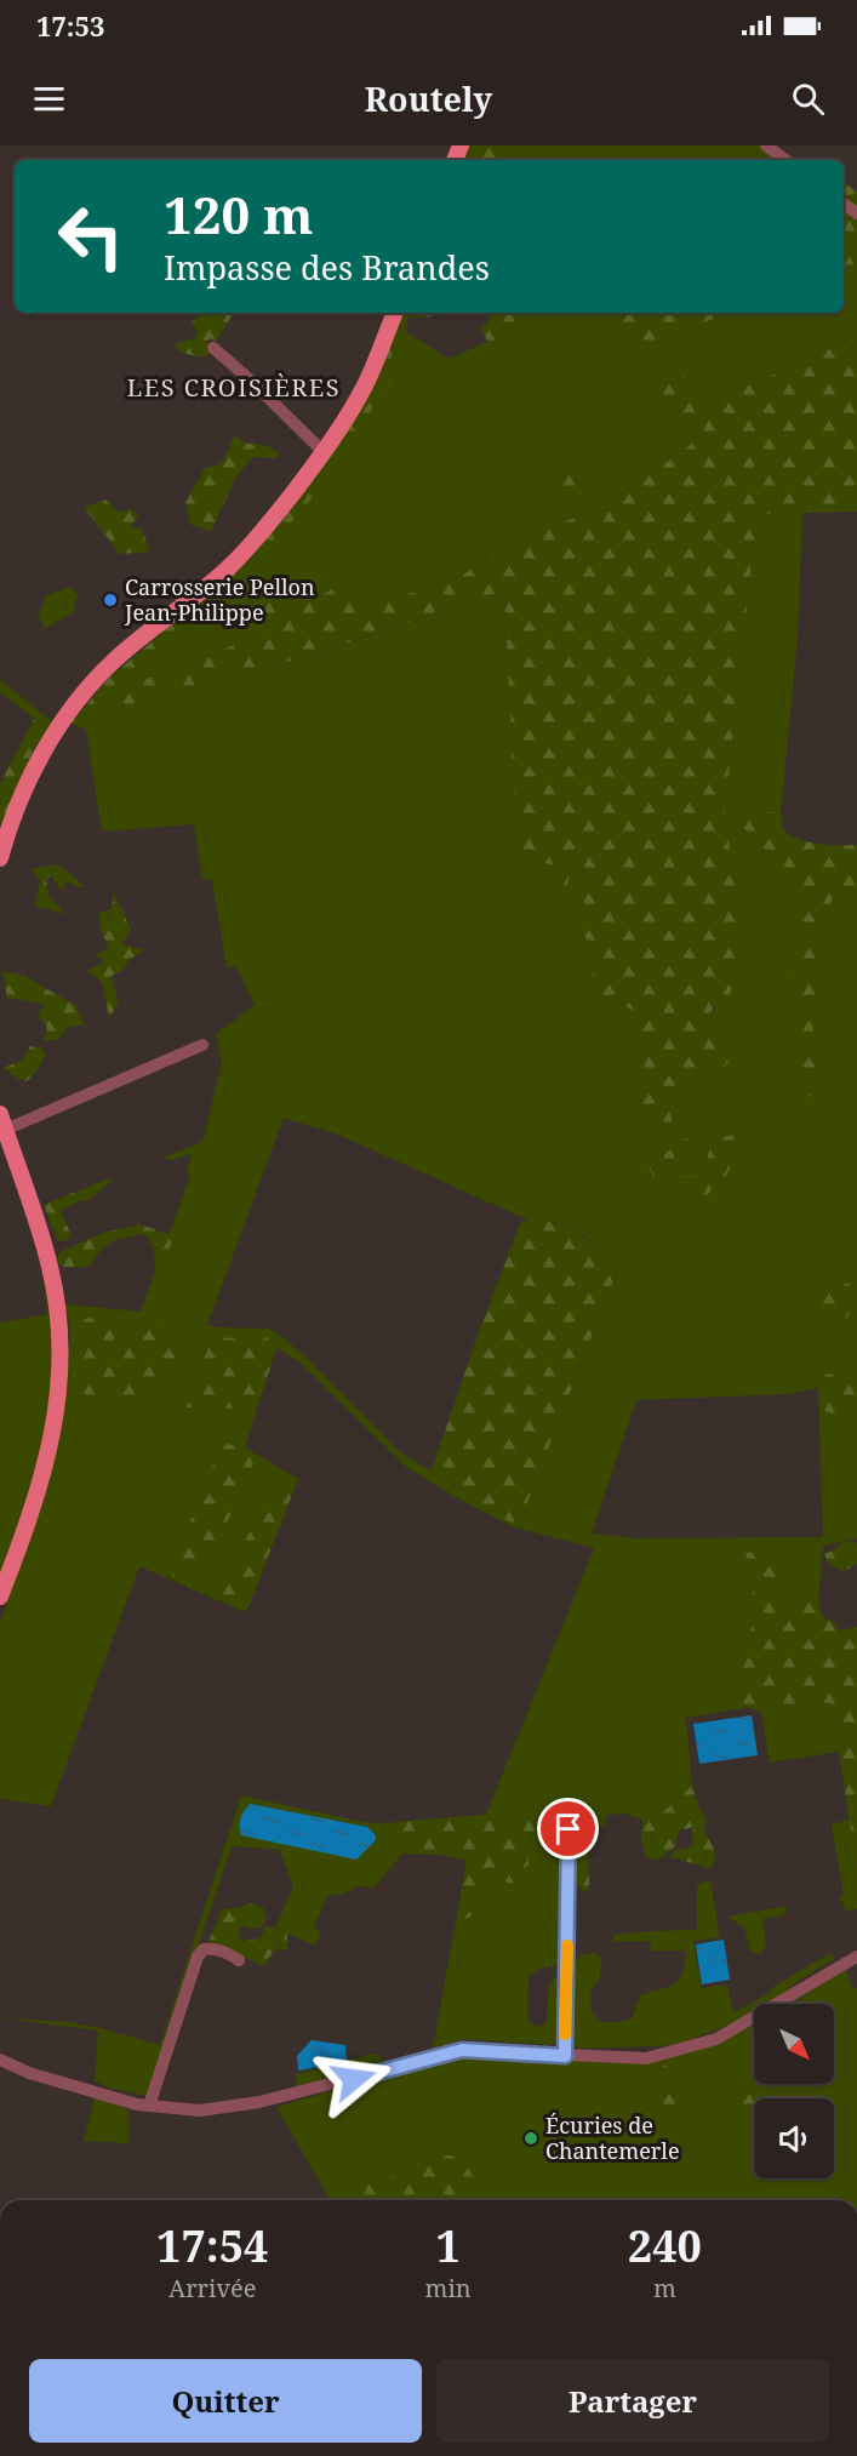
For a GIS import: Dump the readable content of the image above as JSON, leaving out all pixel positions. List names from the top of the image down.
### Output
{
  "districts": ["LES CROISIÈRES"],
  "places": ["Carrosserie Pellon Jean-Philippe", "Écuries de Chantemerle"],
  "north": "bottom right",
  "page": {
    "status": "17:53",
    "header": "Routely",
    "turn": ["120 m", "Impasse des Brandes"],
    "eta": [
      "17:54",
      "Arrivée",
      "1",
      "min",
      "240",
      "m"
    ],
    "buttons": ["Quitter", "Partager"]
  }
}
